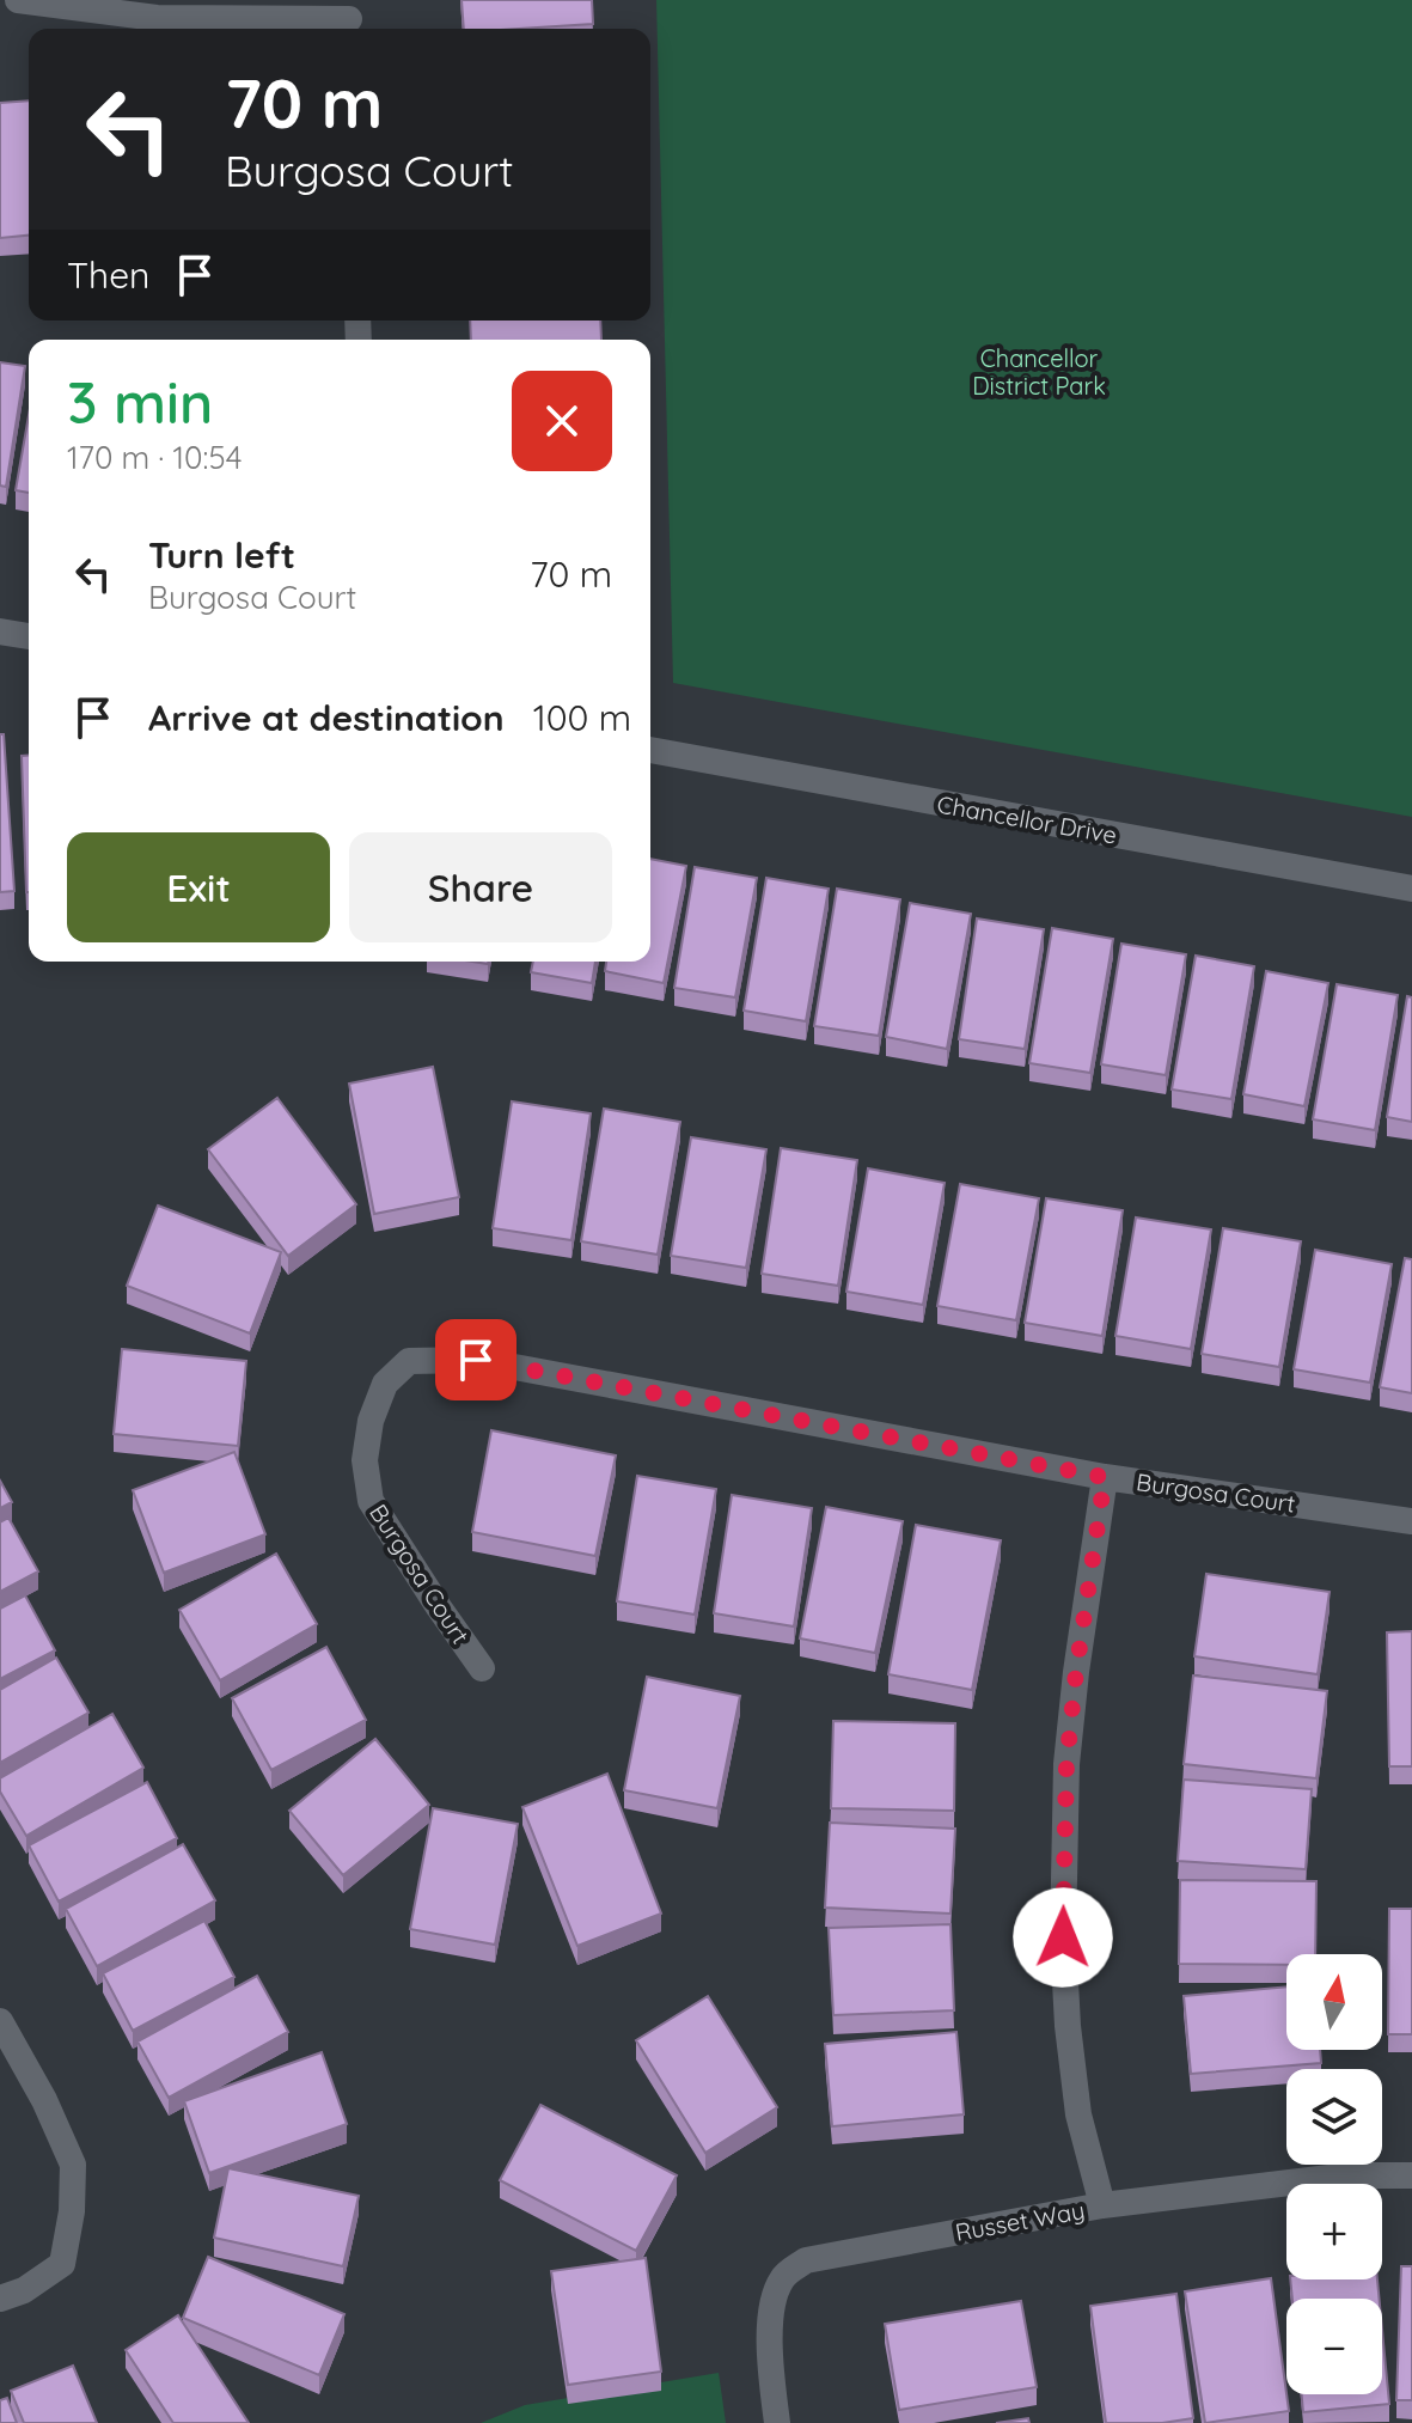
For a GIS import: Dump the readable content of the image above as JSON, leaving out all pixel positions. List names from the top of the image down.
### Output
{
  "streets": {
    "street": ["Chancellor Drive", "Burgosa Court", "Russet Way"]
  },
  "parks": ["Chancellor District Park"],
  "north": "top",
  "page": {
    "turn": ["70 m", "Burgosa Court"],
    "then": "Then",
    "heading": ["3 min", "170 m · 10:54"],
    "list": [
      {
        "name": "Turn left",
        "note": "Burgosa Court",
        "value": "70 m"
      },
      {
        "name": "Arrive at destination",
        "value": "100 m"
      }
    ],
    "buttons": ["Exit", "Share"],
    "map_buttons": ["+", "−"]
  }
}
